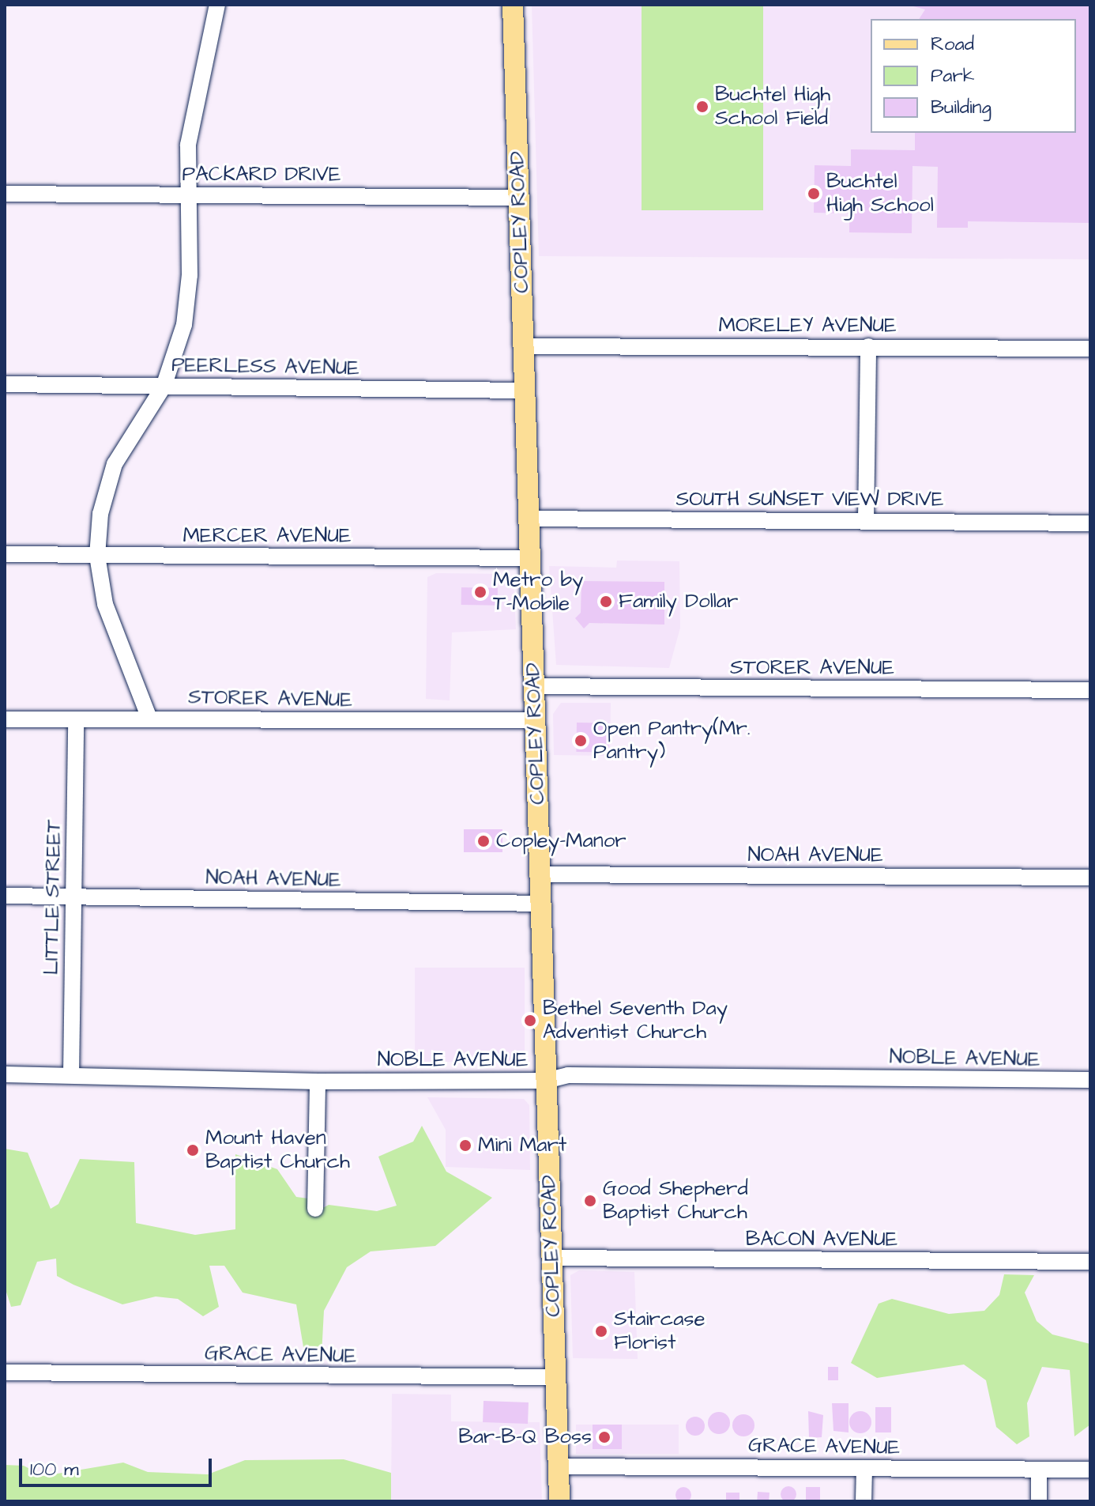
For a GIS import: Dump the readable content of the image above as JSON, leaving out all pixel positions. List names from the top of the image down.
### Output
{
  "streets": {
    "main road": ["COPLEY ROAD"],
    "street": [
      "PACKARD DRIVE",
      "MORELEY AVENUE",
      "PEERLESS AVENUE",
      "SOUTH SUNSET VIEW DRIVE",
      "MERCER AVENUE",
      "STORER AVENUE",
      "NOAH AVENUE",
      "LITTLE STREET",
      "NOBLE AVENUE",
      "BACON AVENUE",
      "GRACE AVENUE"
    ]
  },
  "crossings": [
    ["PACKARD DRIVE", "COPLEY ROAD"],
    ["COPLEY ROAD", "MORELEY AVENUE"],
    ["COPLEY ROAD", "PEERLESS AVENUE"],
    ["COPLEY ROAD", "SOUTH SUNSET VIEW DRIVE"],
    ["COPLEY ROAD", "MERCER AVENUE"],
    ["COPLEY ROAD", "STORER AVENUE"],
    ["COPLEY ROAD", "NOAH AVENUE"],
    ["COPLEY ROAD", "NOBLE AVENUE"],
    ["COPLEY ROAD", "BACON AVENUE"],
    ["COPLEY ROAD", "GRACE AVENUE"],
    ["STORER AVENUE", "LITTLE STREET"],
    ["NOAH AVENUE", "LITTLE STREET"],
    ["LITTLE STREET", "NOBLE AVENUE"]
  ],
  "places": [
    "Buchtel High School Field",
    "Buchtel High School",
    "Metro by T-Mobile",
    "Family Dollar",
    "Open Pantry(Mr. Pantry)",
    "Copley-Manor",
    "Bethel Seventh Day Adventist Church",
    "Mini Mart",
    "Mount Haven Baptist Church",
    "Good Shepherd Baptist Church",
    "Staircase Florist",
    "Bar-B-Q Boss"
  ],
  "legend": ["Road", "Park", "Building"],
  "scale_bar": "100 m"
}
